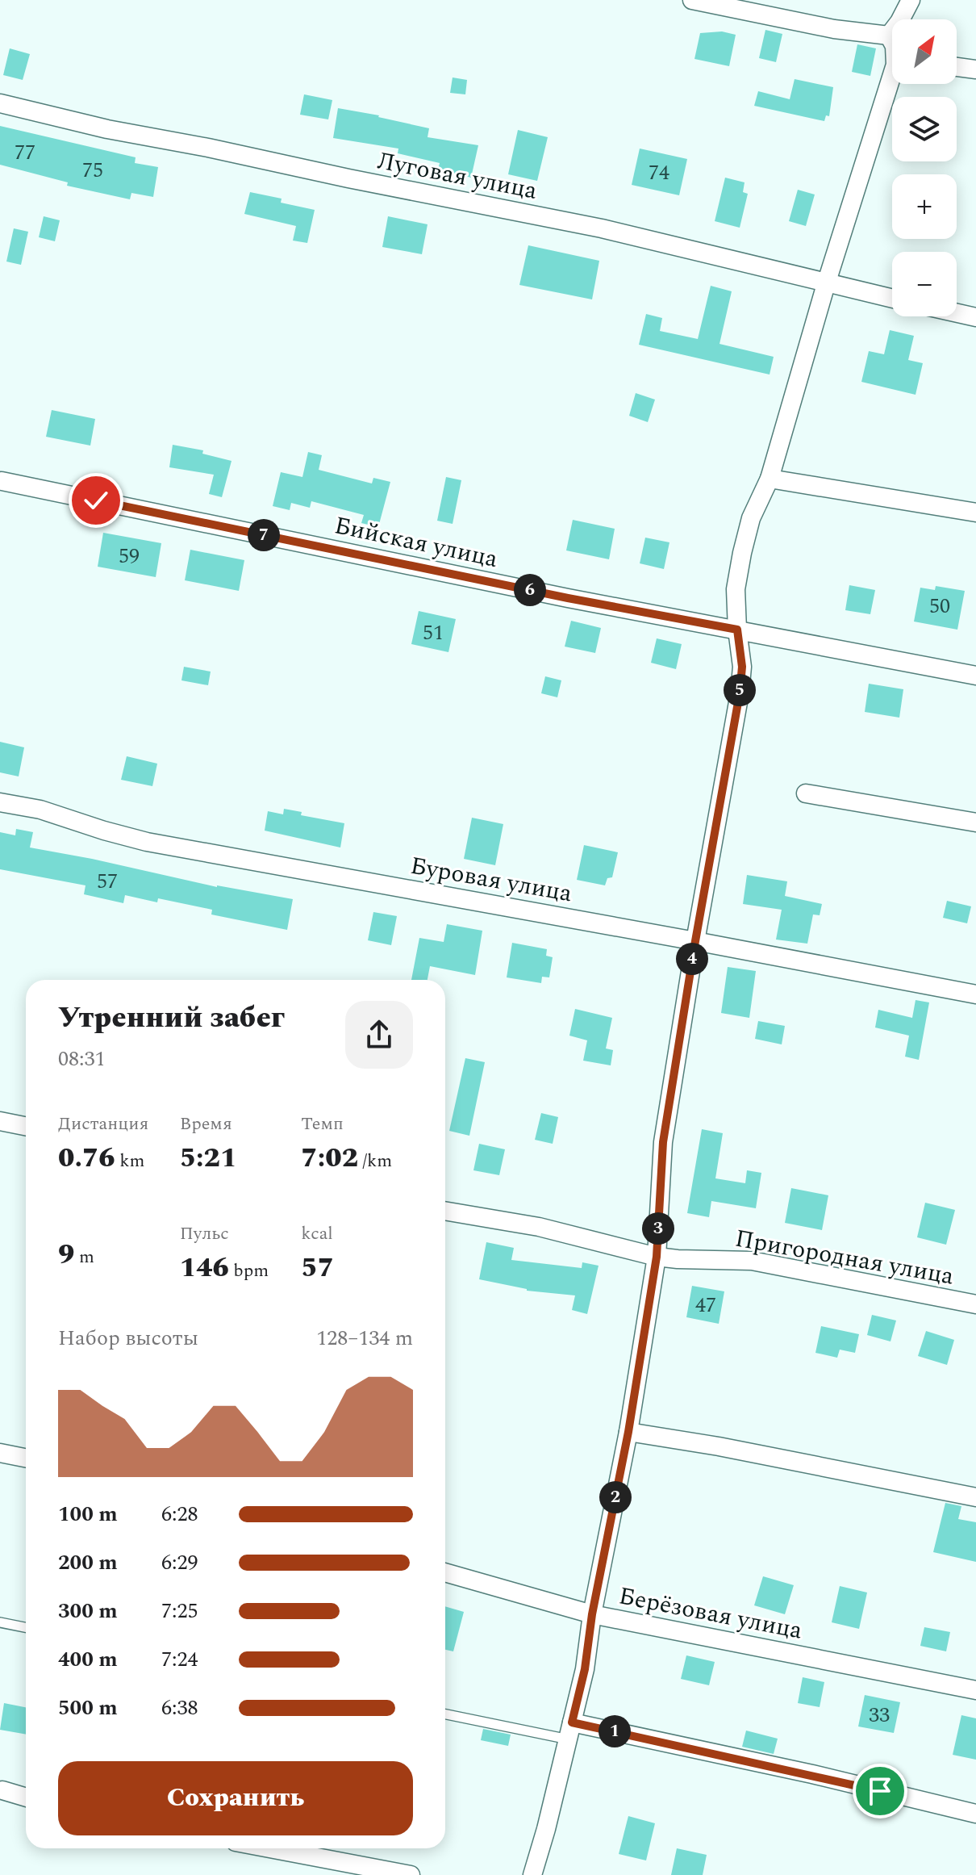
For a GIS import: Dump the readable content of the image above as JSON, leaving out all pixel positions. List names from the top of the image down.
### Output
{
  "streets": {
    "street": [
      "Луговая улица",
      "Бийская улица",
      "Буровая улица",
      "Пригородная улица",
      "Берёзовая улица"
    ]
  },
  "house_numbers": [
    "77",
    "75",
    "74",
    "59",
    "50",
    "51",
    "57",
    "47",
    "33"
  ],
  "north": "top right",
  "page": {
    "map_buttons": ["+", "−"],
    "pins": [
      "7",
      "6",
      "5",
      "4",
      "3",
      "2",
      "1"
    ],
    "heading": ["Утренний забег", "08:31"],
    "stats": [
      ["Дистанция", "0.76 km"],
      ["Время", "5:21"],
      ["Темп", "7:02 /km"],
      ["9 m"],
      ["Пульс", "146 bpm"],
      ["kcal", "57"]
    ],
    "chart": ["Набор высоты", "128–134 m"],
    "list": [
      {
        "name": "100 m",
        "note": "6:28"
      },
      {
        "name": "200 m",
        "note": "6:29"
      },
      {
        "name": "300 m",
        "note": "7:25"
      },
      {
        "name": "400 m",
        "note": "7:24"
      },
      {
        "name": "500 m",
        "note": "6:38"
      }
    ],
    "buttons": "Сохранить"
  }
}
